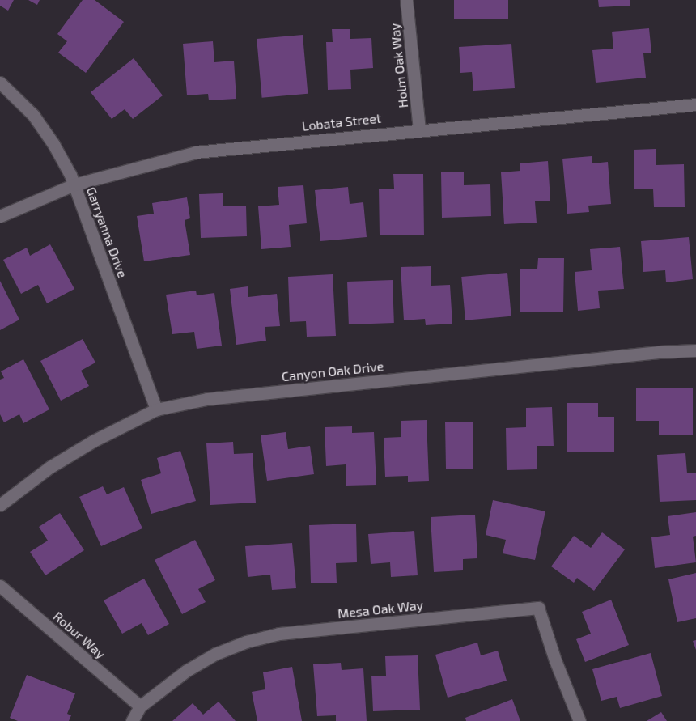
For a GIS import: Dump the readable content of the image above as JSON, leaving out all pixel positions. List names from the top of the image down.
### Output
{
  "streets": {
    "street": [
      "Holm Oak Way",
      "Lobata Street",
      "Garryanna Drive",
      "Canyon Oak Drive",
      "Mesa Oak Way",
      "Robur Way"
    ]
  },
  "crossings": [
    ["Holm Oak Way", "Lobata Street"],
    ["Lobata Street", "Garryanna Drive"],
    ["Garryanna Drive", "Canyon Oak Drive"],
    ["Mesa Oak Way", "Robur Way"]
  ]
}
